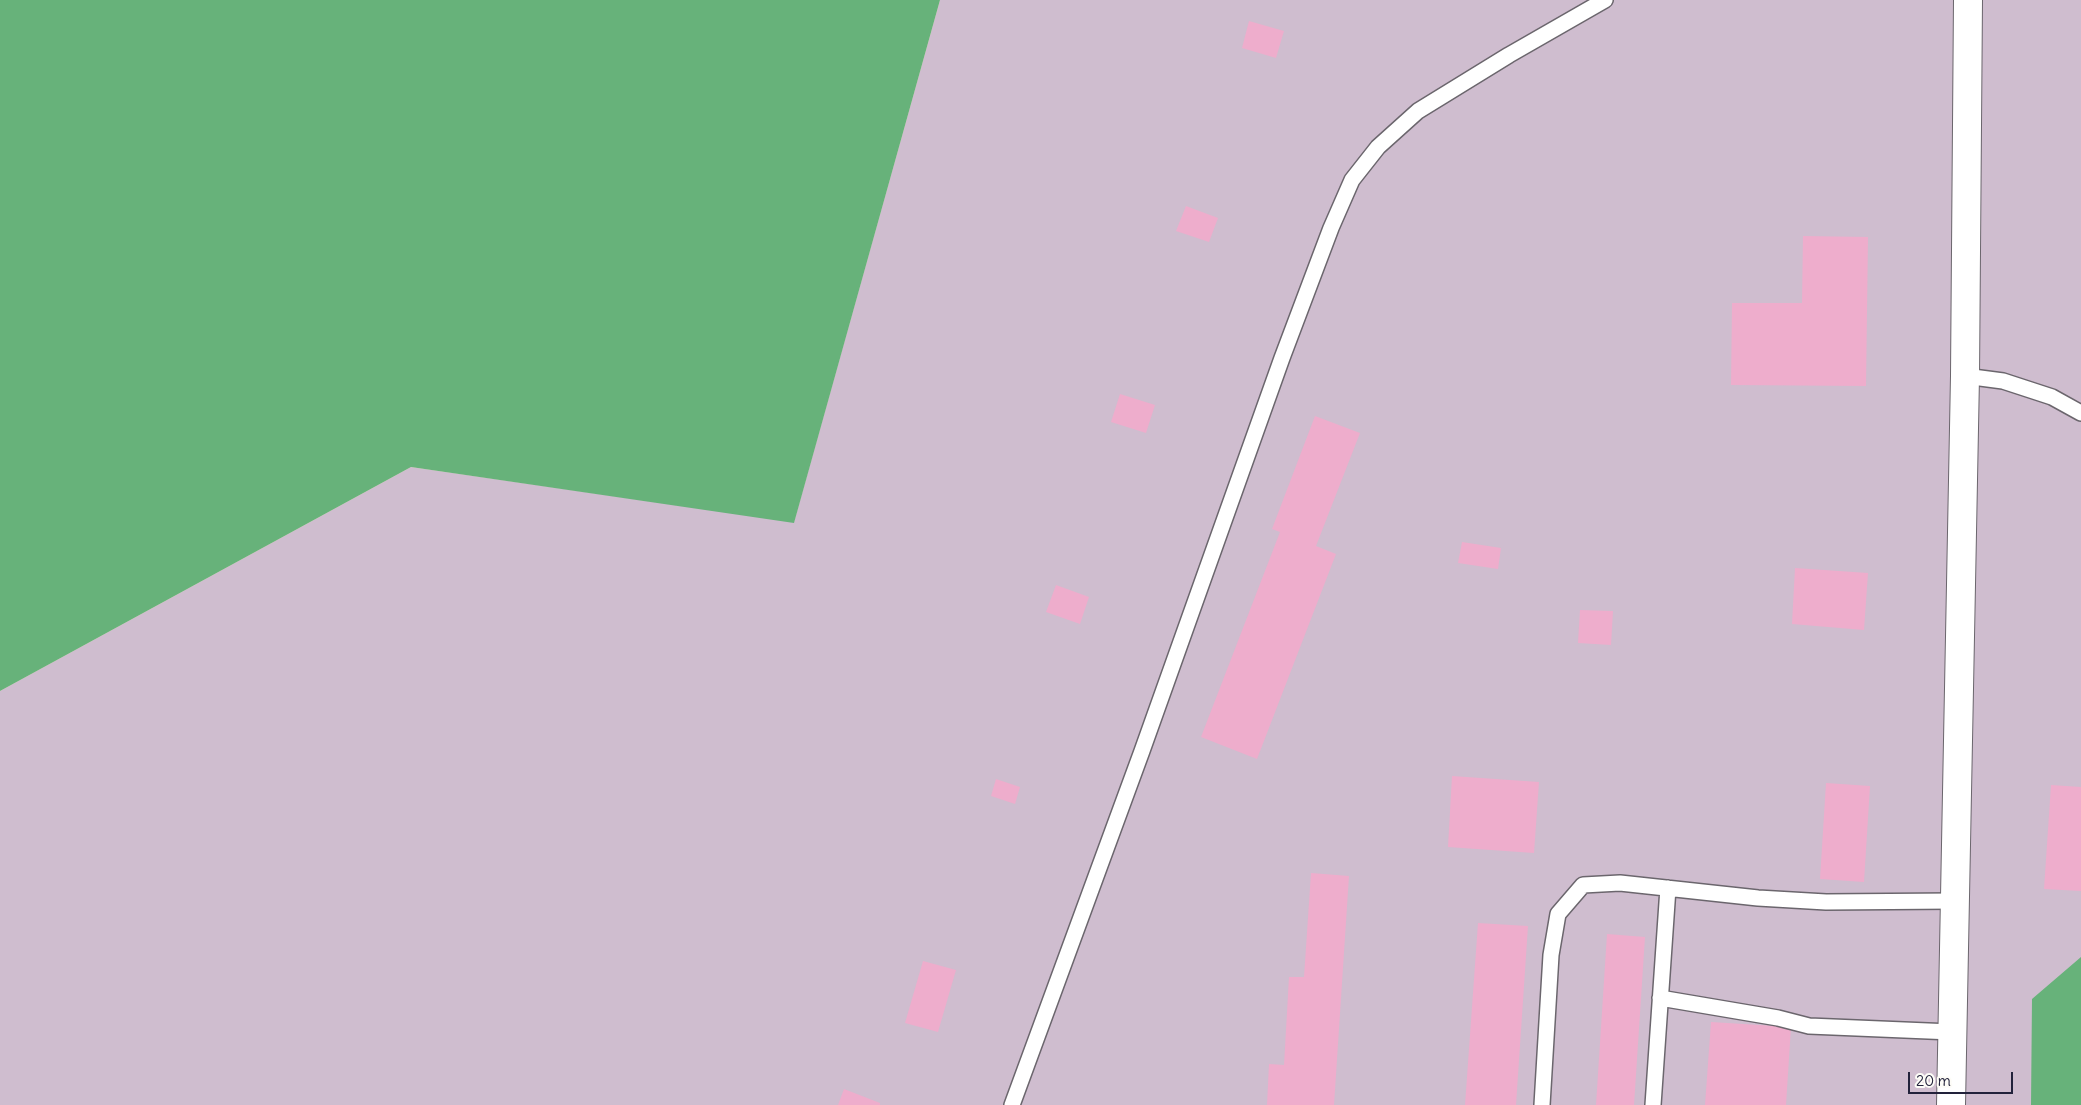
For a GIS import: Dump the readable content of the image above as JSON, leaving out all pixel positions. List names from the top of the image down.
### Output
{
  "scale_bar": "20 m"
}
